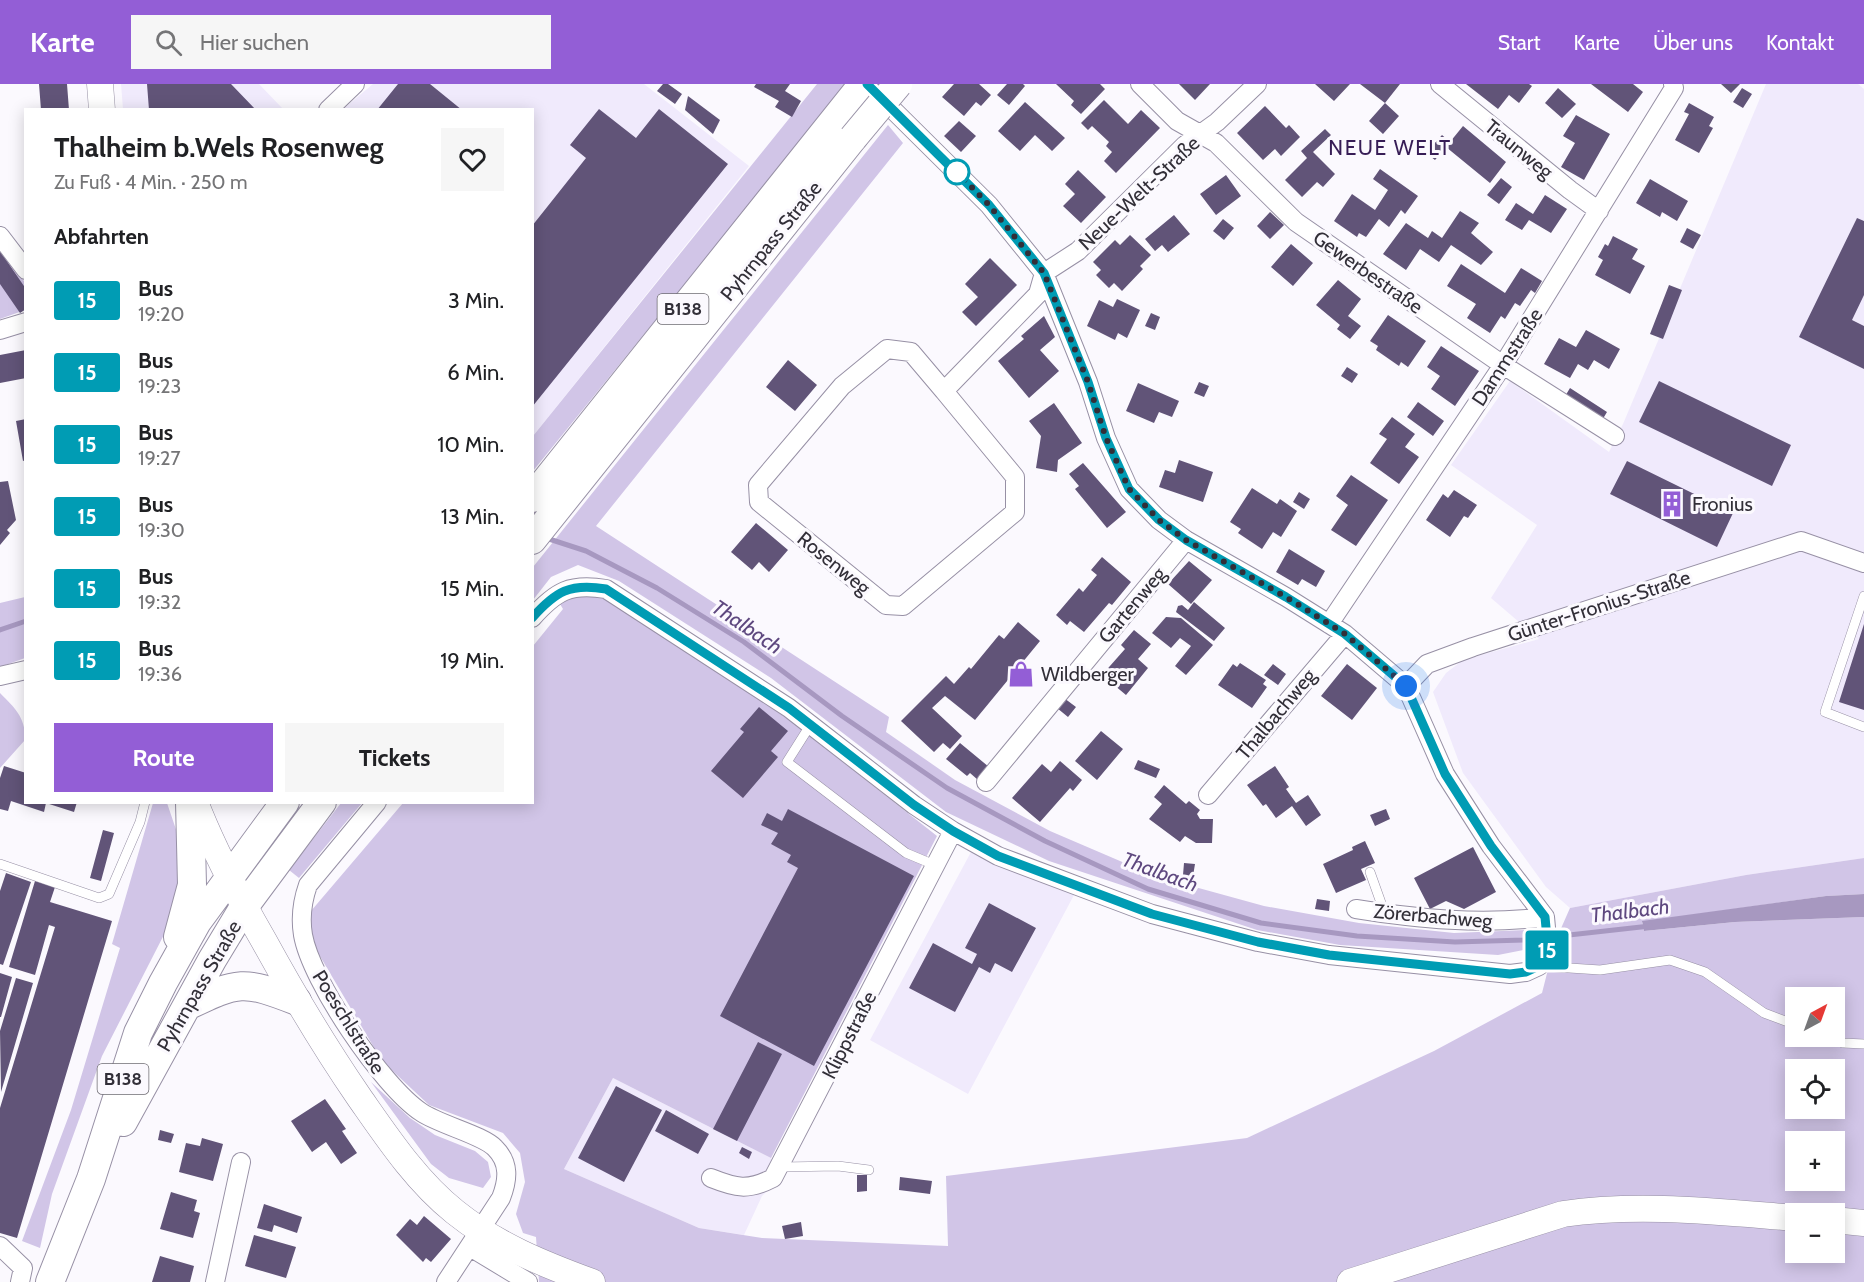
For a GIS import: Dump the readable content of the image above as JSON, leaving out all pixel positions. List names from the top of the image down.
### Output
{
  "streets": {
    "main road": ["Pyhrnpass Straße", "B138"],
    "street": [
      "Traunweg",
      "Neue-Welt-Straße",
      "Gewerbestraße",
      "Dammstraße",
      "Rosenweg",
      "Gartenweg",
      "Günter-Fronius-Straße",
      "Thalbachweg",
      "Zörerbachweg",
      "Poeschlstraße",
      "Klippstraße"
    ]
  },
  "crossings": [
    ["Traunweg", "Dammstraße"],
    ["Neue-Welt-Straße", "Gewerbestraße"],
    ["Gewerbestraße", "Dammstraße"]
  ],
  "districts": ["NEUE WELT"],
  "water": ["Thalbach"],
  "places": {
    "building": ["Fronius"],
    "shop": ["Wildberger"]
  },
  "lines": ["bus line 15"],
  "north": "top right",
  "page": {
    "header": "Karte",
    "search": "Hier suchen",
    "nav": [
      "Start",
      "Karte",
      "Über uns",
      "Kontakt"
    ],
    "on_map": "15",
    "heading": [
      ["Thalheim b.Wels Rosenweg", "Zu Fuß · 4 Min. · 250 m"],
      "Abfahrten"
    ],
    "list": [
      {
        "mark": "15",
        "name": "Bus",
        "note": "19:20",
        "value": "3 Min."
      },
      {
        "mark": "15",
        "name": "Bus",
        "note": "19:23",
        "value": "6 Min."
      },
      {
        "mark": "15",
        "name": "Bus",
        "note": "19:27",
        "value": "10 Min."
      },
      {
        "mark": "15",
        "name": "Bus",
        "note": "19:30",
        "value": "13 Min."
      },
      {
        "mark": "15",
        "name": "Bus",
        "note": "19:32",
        "value": "15 Min."
      },
      {
        "mark": "15",
        "name": "Bus",
        "note": "19:36",
        "value": "19 Min."
      }
    ],
    "buttons": ["Route", "Tickets"],
    "map_buttons": ["+", "−"]
  }
}
